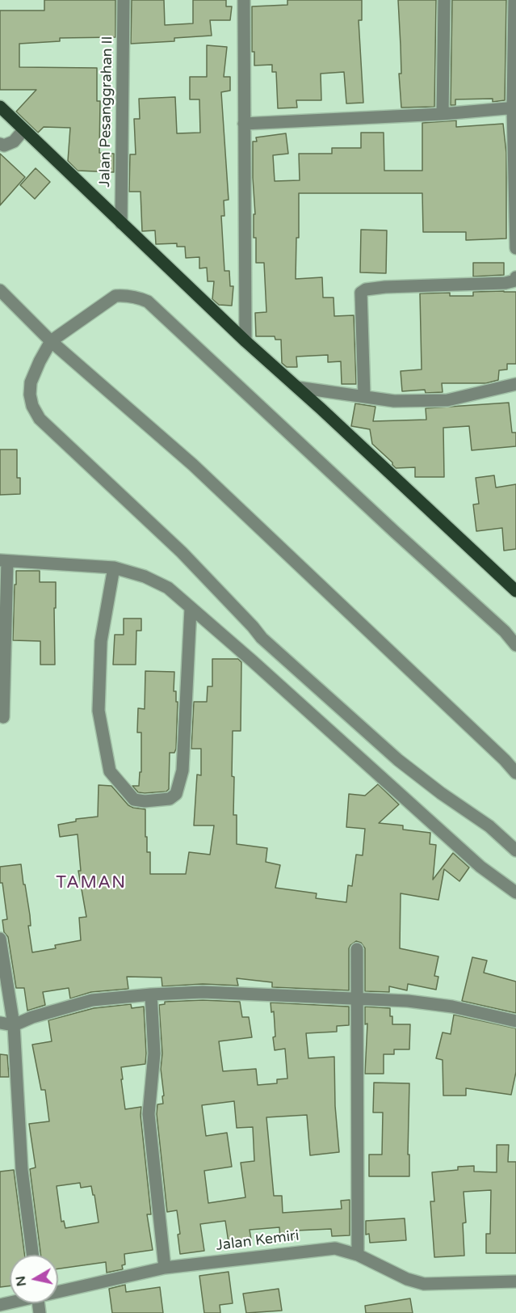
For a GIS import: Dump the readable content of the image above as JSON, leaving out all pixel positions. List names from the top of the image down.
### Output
{
  "streets": {
    "street": ["Jalan Pesanggrahan II", "Jalan Kemiri"]
  },
  "districts": ["TAMAN"],
  "north": "left"
}
